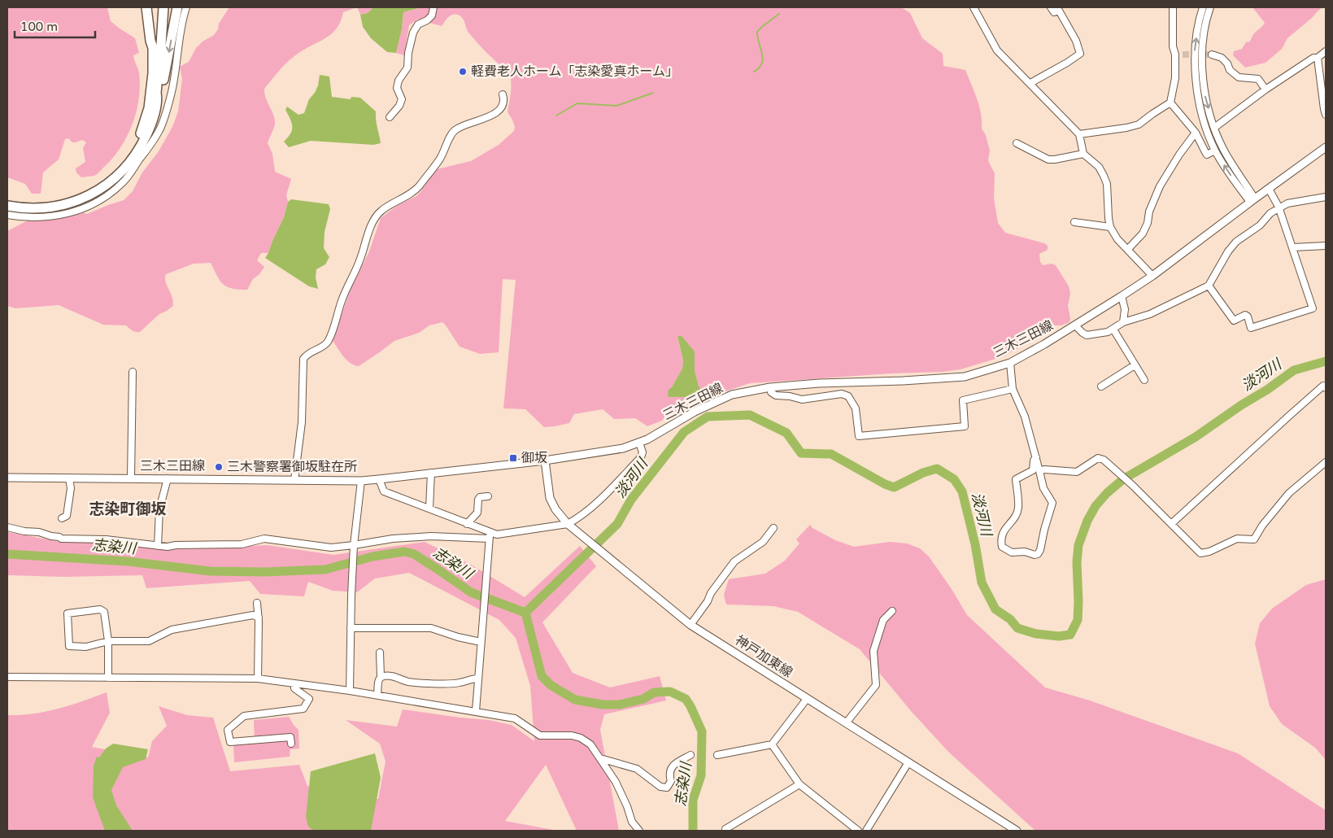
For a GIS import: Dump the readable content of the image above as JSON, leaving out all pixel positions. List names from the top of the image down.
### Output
{
  "streets": {
    "main road": ["三木三田線", "神戸加東線"]
  },
  "crossings": [
    ["三木三田線", "神戸加東線"]
  ],
  "districts": ["志染町御坂"],
  "water": ["淡河川", "志染川"],
  "places": {
    "other": ["軽費老人ホーム「志染愛真ホーム」", "三木警察署御坂駐在所"],
    "transit": ["御坂"]
  },
  "scale_bar": "100 m"
}
